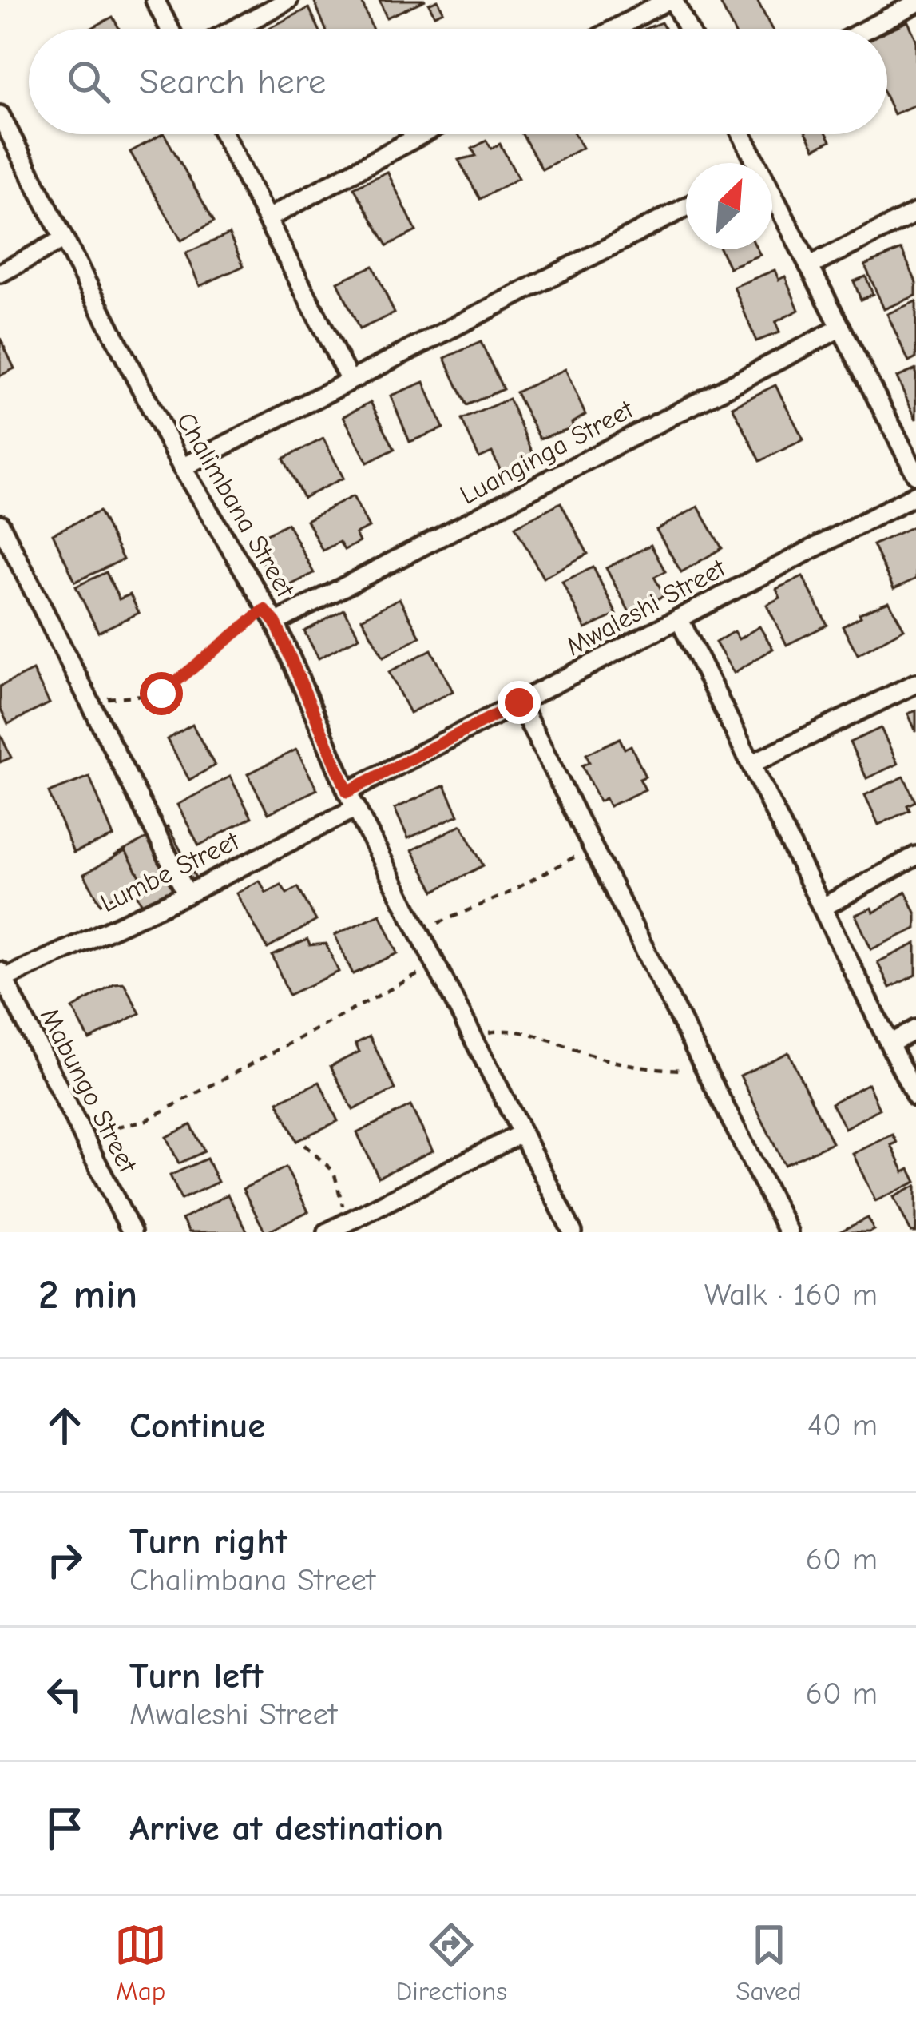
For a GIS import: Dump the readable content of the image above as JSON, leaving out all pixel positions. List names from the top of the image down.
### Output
{
  "streets": {
    "street": [
      "Luanginga Street",
      "Chalimbana Street",
      "Mwaleshi Street",
      "Lumbe Street",
      "Mabungo Street"
    ]
  },
  "crossings": [
    ["Luanginga Street", "Chalimbana Street"],
    ["Chalimbana Street", "Mwaleshi Street"],
    ["Chalimbana Street", "Lumbe Street"],
    ["Mwaleshi Street", "Lumbe Street"],
    ["Lumbe Street", "Mabungo Street"]
  ],
  "north": "top right",
  "page": {
    "search": "Search here",
    "heading": ["2 min", "Walk · 160 m"],
    "list": [
      ["Continue", "40 m"],
      ["Turn right", "Chalimbana Street", "60 m"],
      ["Turn left", "Mwaleshi Street", "60 m"],
      "Arrive at destination"
    ],
    "nav": ["Map", "Directions", "Saved"]
  }
}
